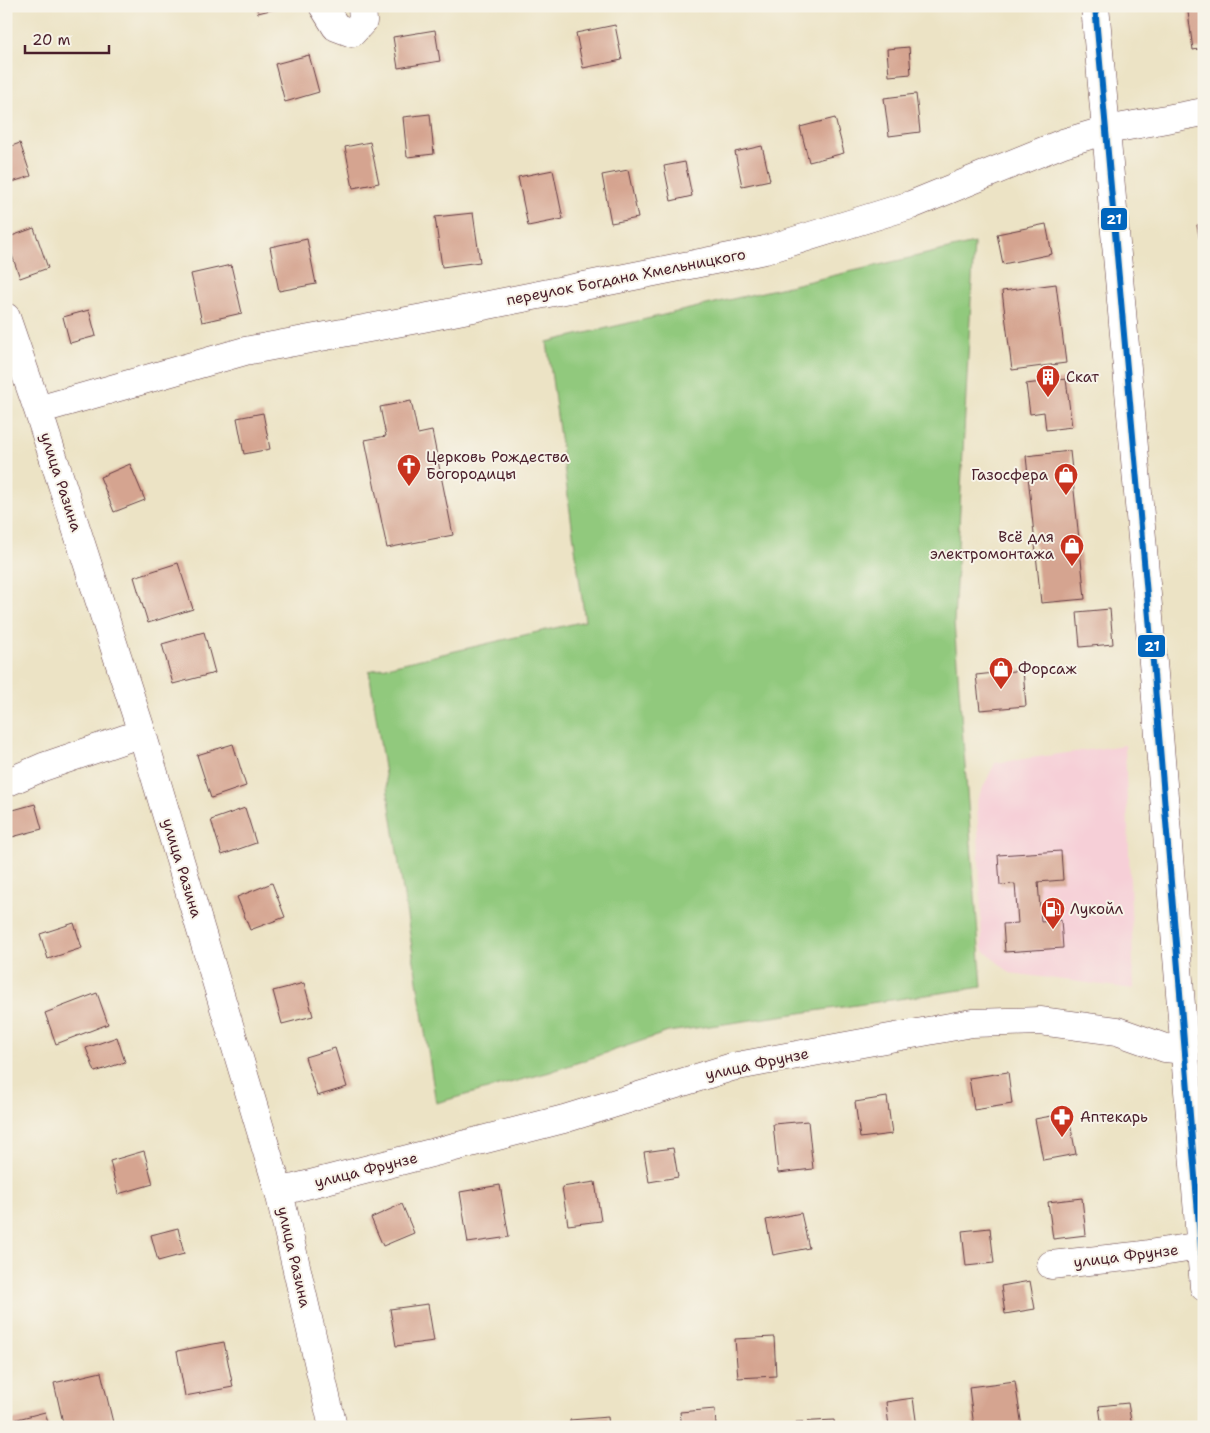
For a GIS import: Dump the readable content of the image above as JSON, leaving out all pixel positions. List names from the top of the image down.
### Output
{
  "streets": {
    "street": ["переулок Богдана Хмельницкого", "улица Разина", "улица Фрунзе"]
  },
  "crossings": [
    ["переулок Богдана Хмельницкого", "улица Разина"],
    ["переулок Богдана Хмельницкого", "улица Фрунзе"],
    ["улица Разина", "улица Фрунзе"]
  ],
  "places": {
    "building": ["Скат"],
    "church": ["Церковь Рождества Богородицы"],
    "shop": ["Газосфера", "Всё для электромонтажа", "Форсаж"],
    "fuel station": ["Лукойл"],
    "pharmacy": ["Аптекарь"]
  },
  "lines": ["transit line 21"],
  "scale_bar": "20 m"
}
